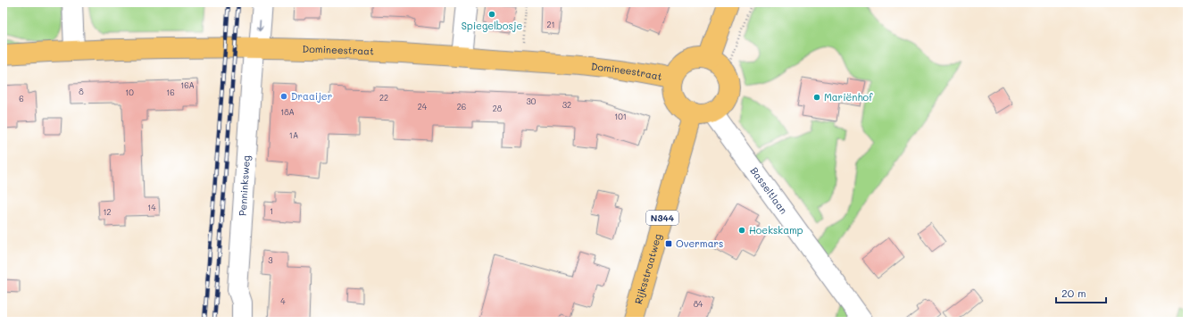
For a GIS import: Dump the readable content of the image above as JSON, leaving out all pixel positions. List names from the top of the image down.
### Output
{
  "streets": {
    "main road": ["Domineestraat", "N344", "Rijksstraatweg"],
    "street": ["Penninksweg", "Basseltlaan"]
  },
  "crossings": [
    ["Domineestraat", "Penninksweg"],
    ["Domineestraat", "Basseltlaan"],
    ["Domineestraat", "Rijksstraatweg"],
    ["Basseltlaan", "Rijksstraatweg"]
  ],
  "places": {
    "other": [
      "Spiegelbosje",
      "Draaijer",
      "Mariënhof",
      "Hoekskamp"
    ],
    "transit": ["Overmars"]
  },
  "house_numbers": [
    "21",
    "16A",
    "8",
    "10",
    "16",
    "22",
    "6",
    "30",
    "32",
    "24",
    "26",
    "28",
    "18A",
    "101",
    "1A",
    "14",
    "1",
    "12",
    "3",
    "4",
    "84"
  ],
  "scale_bar": "20 m"
}
